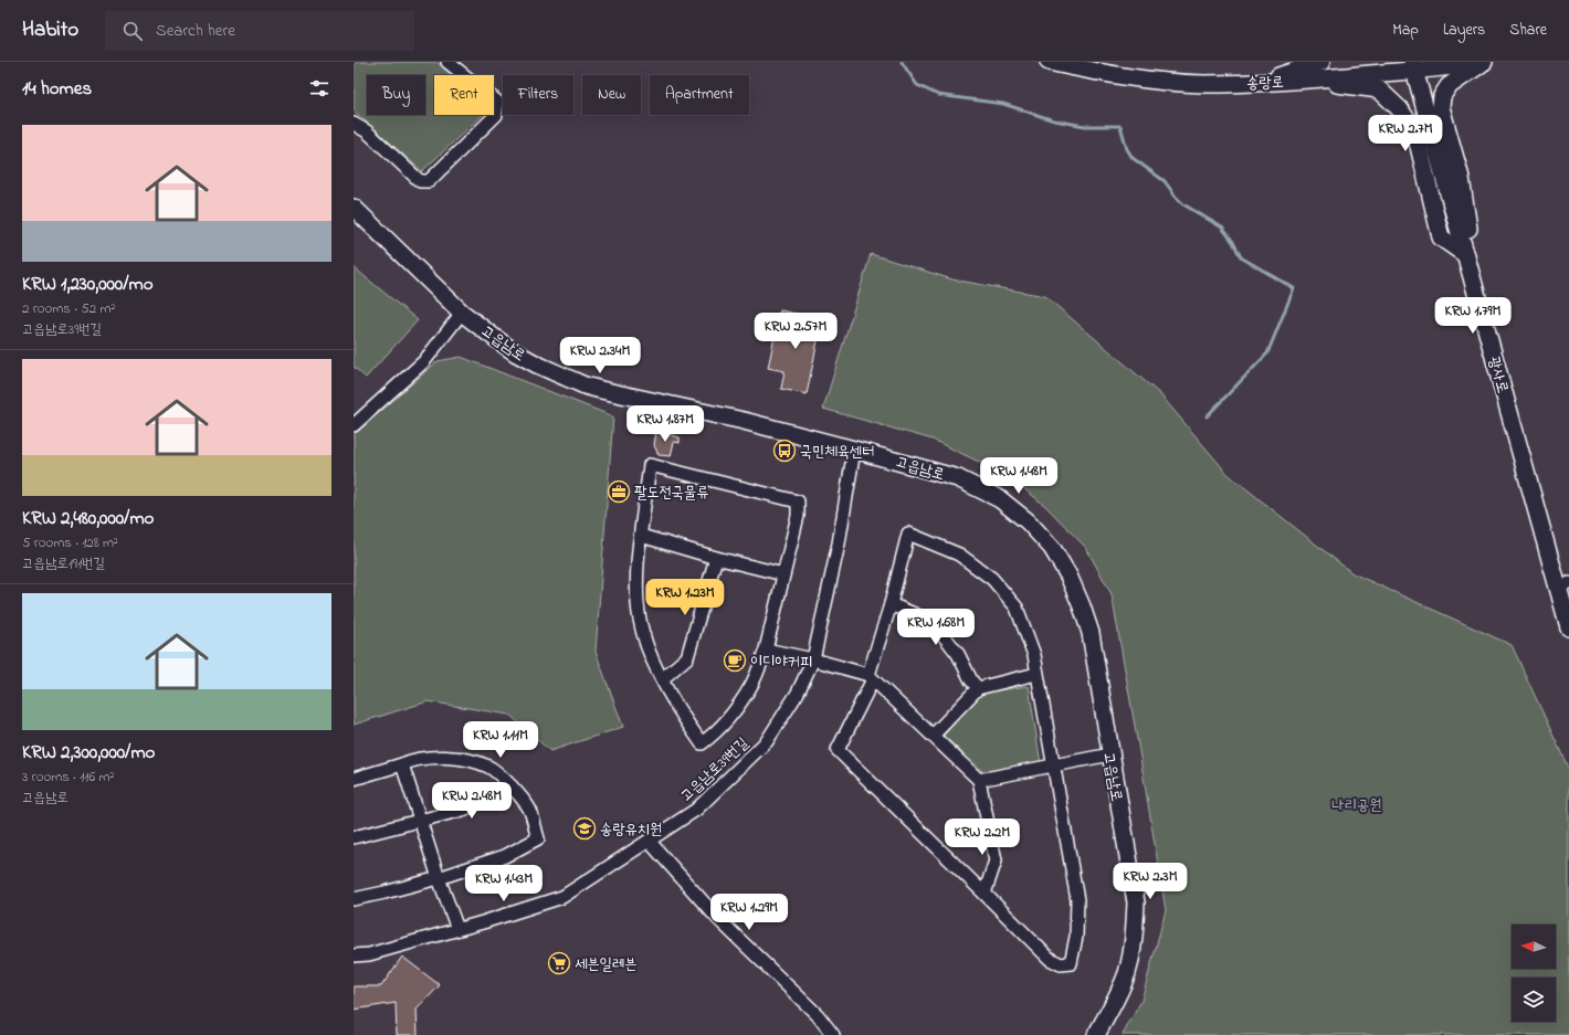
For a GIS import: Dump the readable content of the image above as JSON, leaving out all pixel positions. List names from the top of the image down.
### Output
{
  "streets": {
    "street": [
      "송랑로",
      "고읍남로",
      "광사로",
      "고읍남로39번길"
    ]
  },
  "crossings": [
    ["송랑로", "광사로"],
    ["고읍남로", "고읍남로39번길"]
  ],
  "parks": ["나리공원"],
  "places": {
    "bus stop": ["국민체육센터"],
    "office": ["팔도전국물류"],
    "cafe": ["이디야커피"],
    "school or university": ["송랑유치원"],
    "supermarket": ["세븐일레븐"]
  },
  "north": "left",
  "page": {
    "header": "Habito",
    "search": "Search here",
    "nav": ["Map", "Layers", "Share"],
    "heading": "14 homes",
    "chip": [
      "Buy",
      "Rent",
      "Filters",
      "New",
      "Apartment"
    ],
    "list": [
      {
        "name": "KRW 1,230,000/mo",
        "note": "2 rooms · 52 m² · 고읍남로39번길"
      },
      {
        "name": "KRW 2,480,000/mo",
        "note": "5 rooms · 128 m² · 고읍남로191번길"
      },
      {
        "name": "KRW 2,300,000/mo",
        "note": "3 rooms · 116 m² · 고읍남로"
      }
    ],
    "price": [
      "KRW 2.7M",
      "KRW 1.79M",
      "KRW 2.57M",
      "KRW 2.34M",
      "KRW 1.87M",
      "KRW 1.48M",
      "KRW 1.23M",
      "KRW 1.68M",
      "KRW 1.11M",
      "KRW 2.48M",
      "KRW 2.2M",
      "KRW 2.3M",
      "KRW 1.43M",
      "KRW 1.29M"
    ]
  }
}
